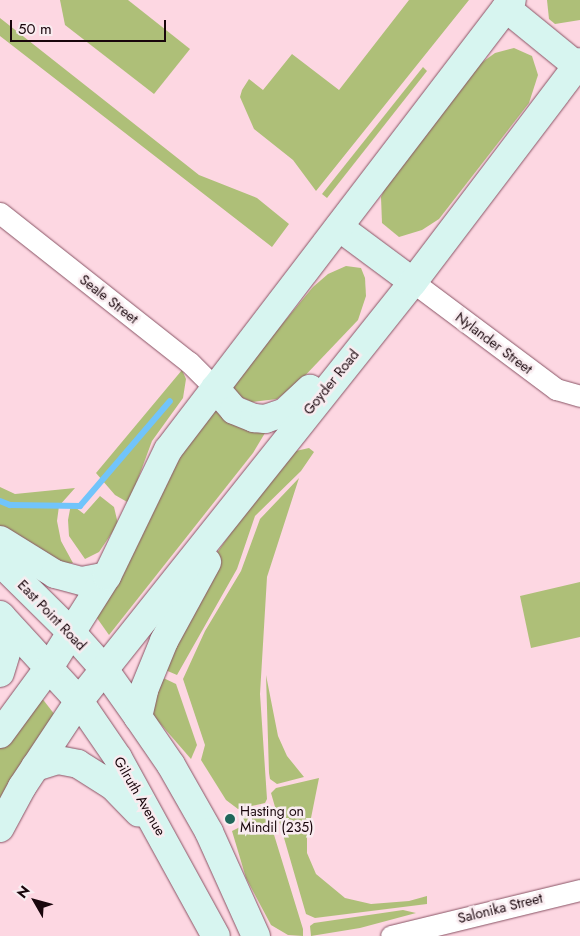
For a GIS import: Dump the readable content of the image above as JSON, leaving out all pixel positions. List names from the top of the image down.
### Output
{
  "streets": {
    "street": [
      "Seale Street",
      "Nylander Street",
      "Goyder Road",
      "East Point Road",
      "Gilruth Avenue",
      "Salonika Street"
    ]
  },
  "crossings": [
    ["Nylander Street", "Goyder Road"],
    ["Goyder Road", "East Point Road"],
    ["Goyder Road", "Gilruth Avenue"]
  ],
  "places": ["Hasting on Mindil (235)"],
  "scale_bar": "50 m",
  "north": "top left"
}
